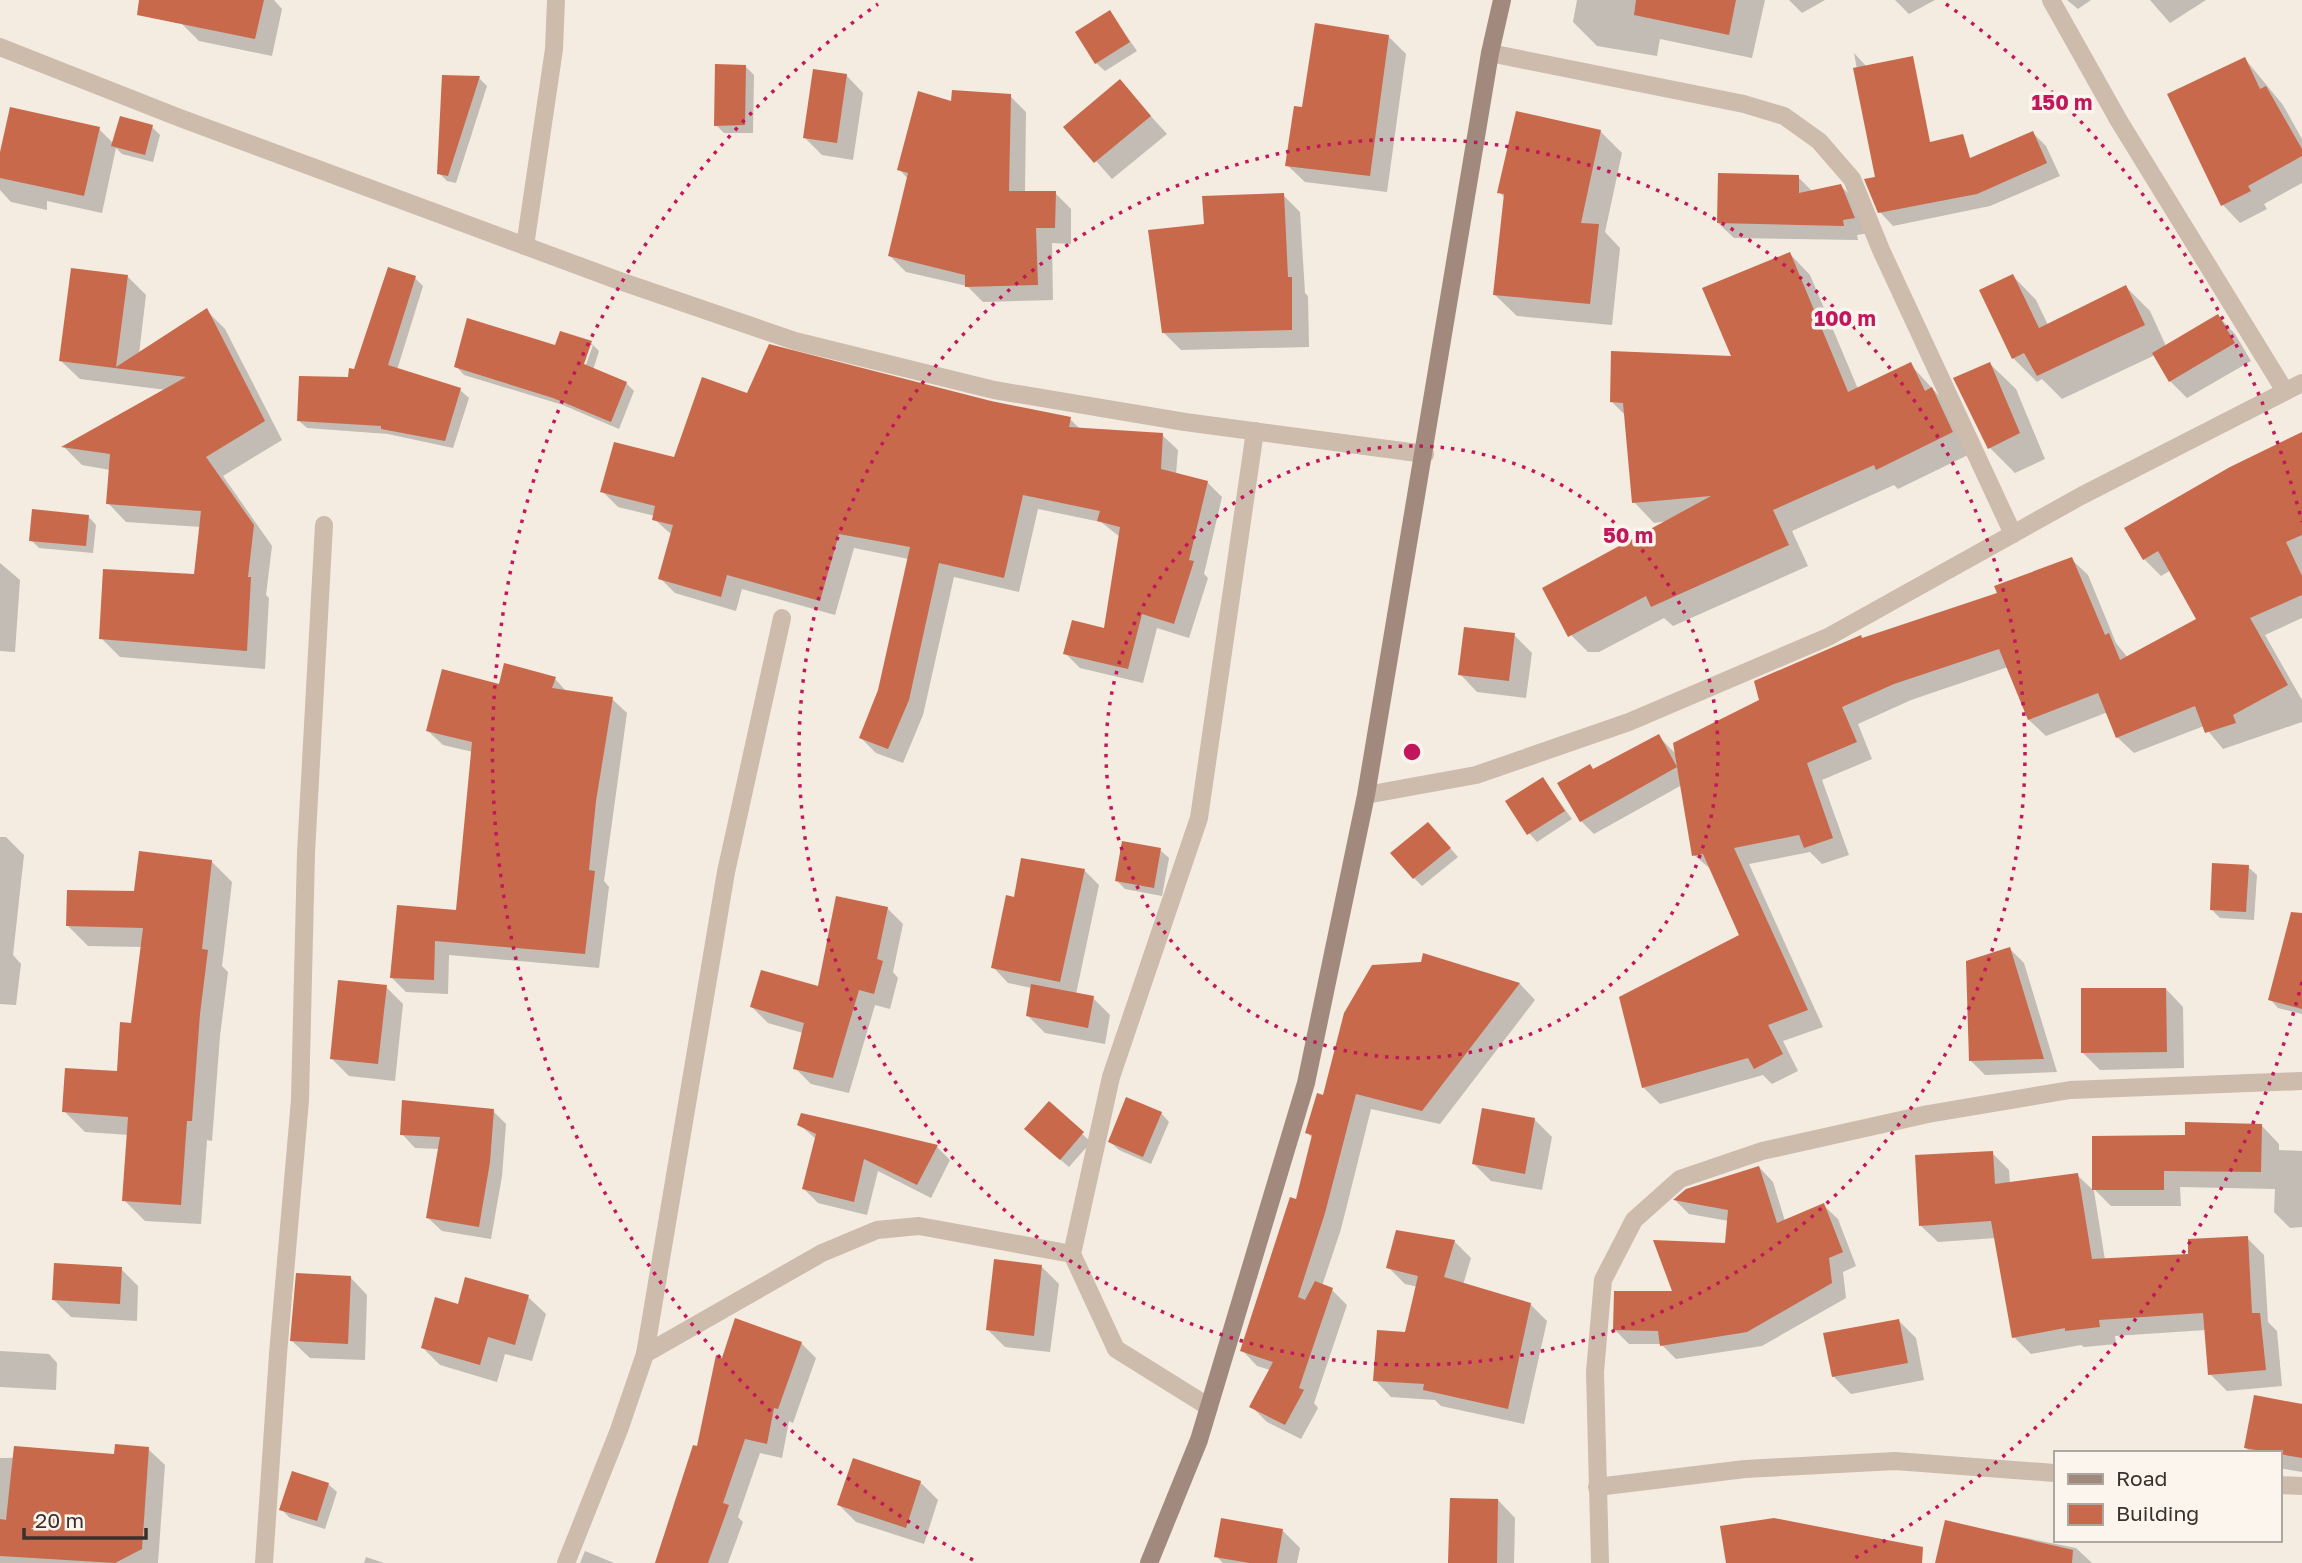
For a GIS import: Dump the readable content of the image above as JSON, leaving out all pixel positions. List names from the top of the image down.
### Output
{
  "legend": ["Road", "Building"],
  "scale_bar": "20 m",
  "rings": ["150 m", "100 m", "50 m"]
}
